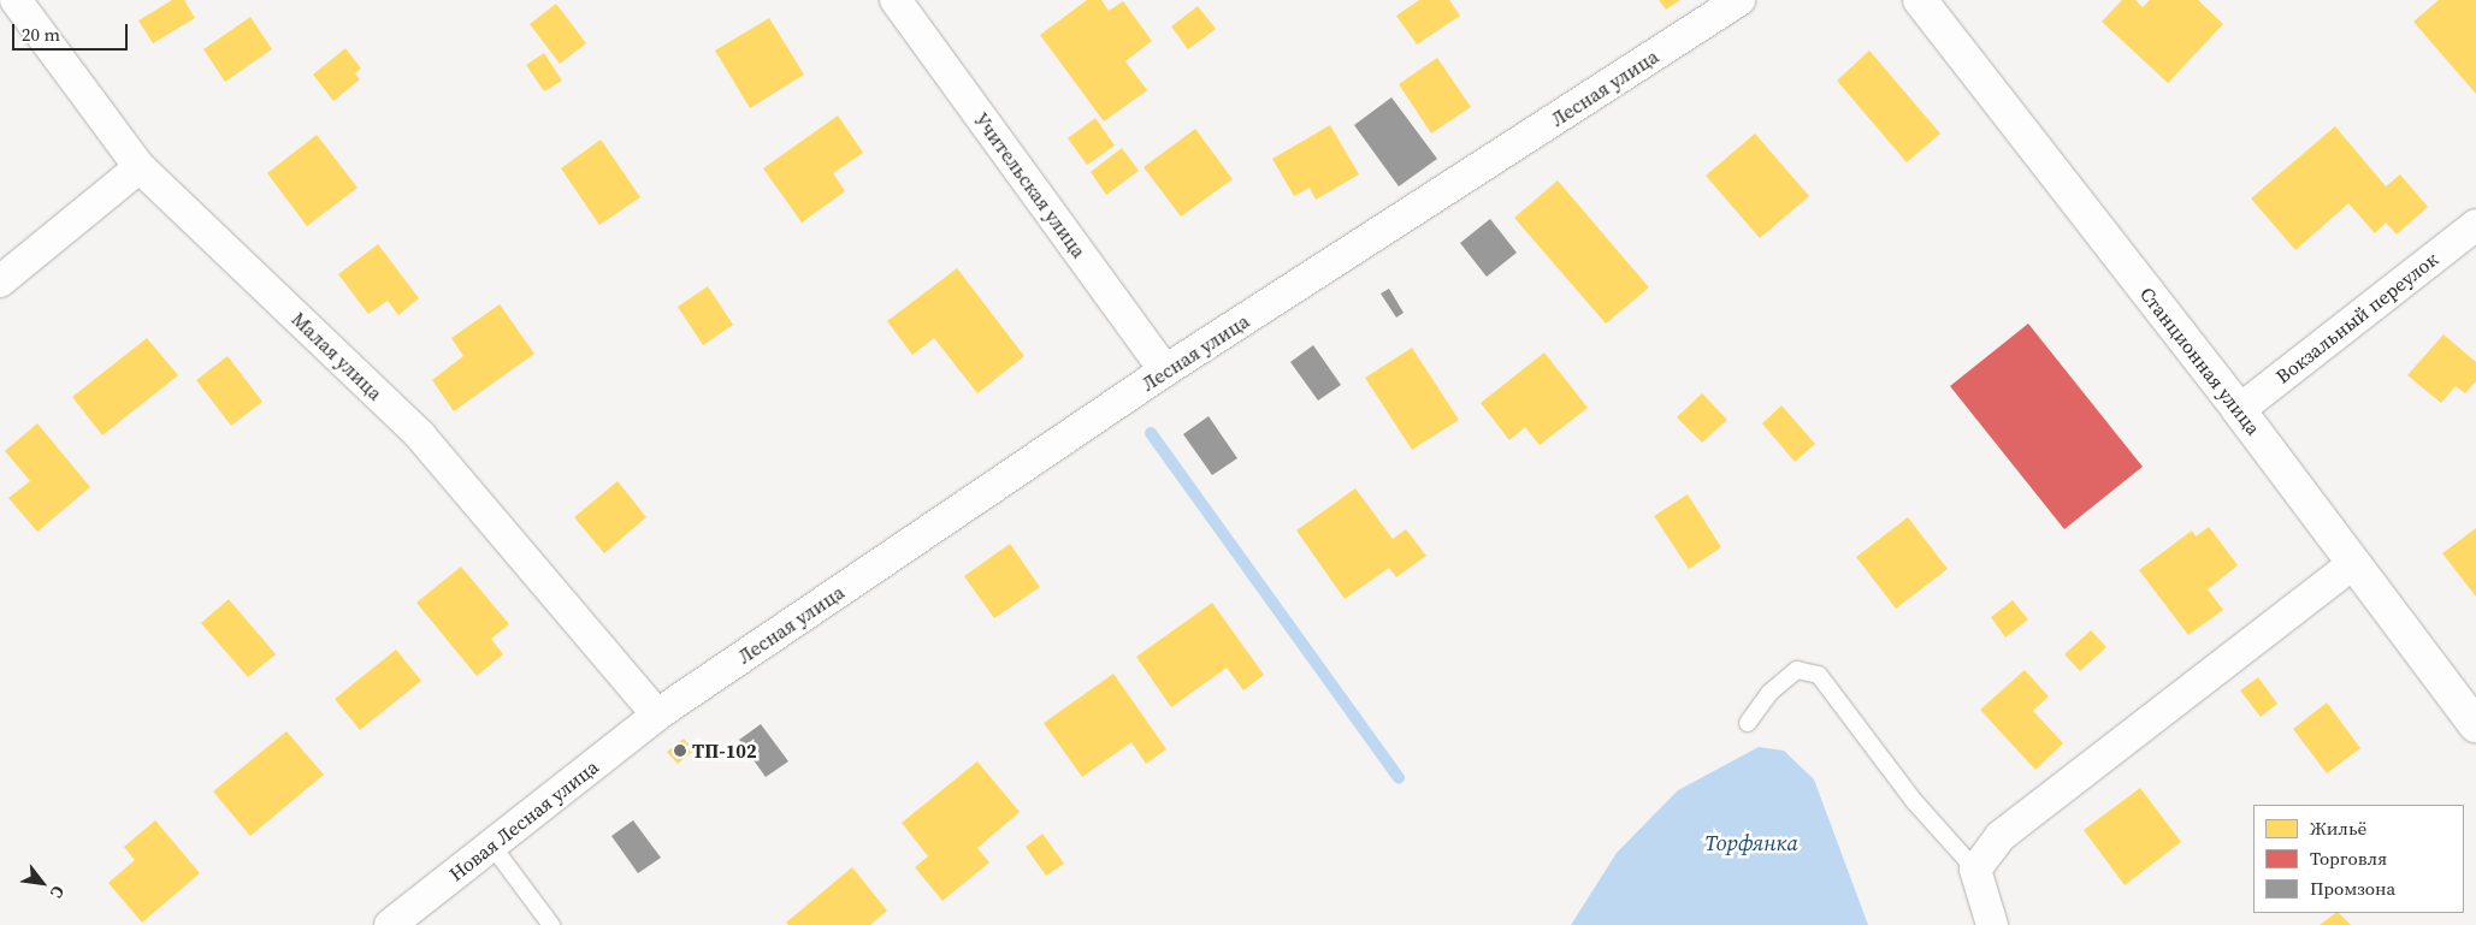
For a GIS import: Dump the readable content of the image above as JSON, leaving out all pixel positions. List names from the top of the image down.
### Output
{
  "streets": {
    "main road": ["Станционная улица"],
    "street": [
      "Лесная улица",
      "Учительская улица",
      "Вокзальный переулок",
      "Малая улица",
      "Новая Лесная улица"
    ]
  },
  "crossings": [
    ["Лесная улица", "Учительская улица"],
    ["Лесная улица", "Малая улица"],
    ["Лесная улица", "Новая Лесная улица"],
    ["Вокзальный переулок", "Станционная улица"],
    ["Малая улица", "Новая Лесная улица"]
  ],
  "water": ["Торфянка"],
  "places": ["ТП-102"],
  "legend": ["Жильё", "Торговля", "Промзона"],
  "scale_bar": "20 m",
  "north": "bottom right"
}
